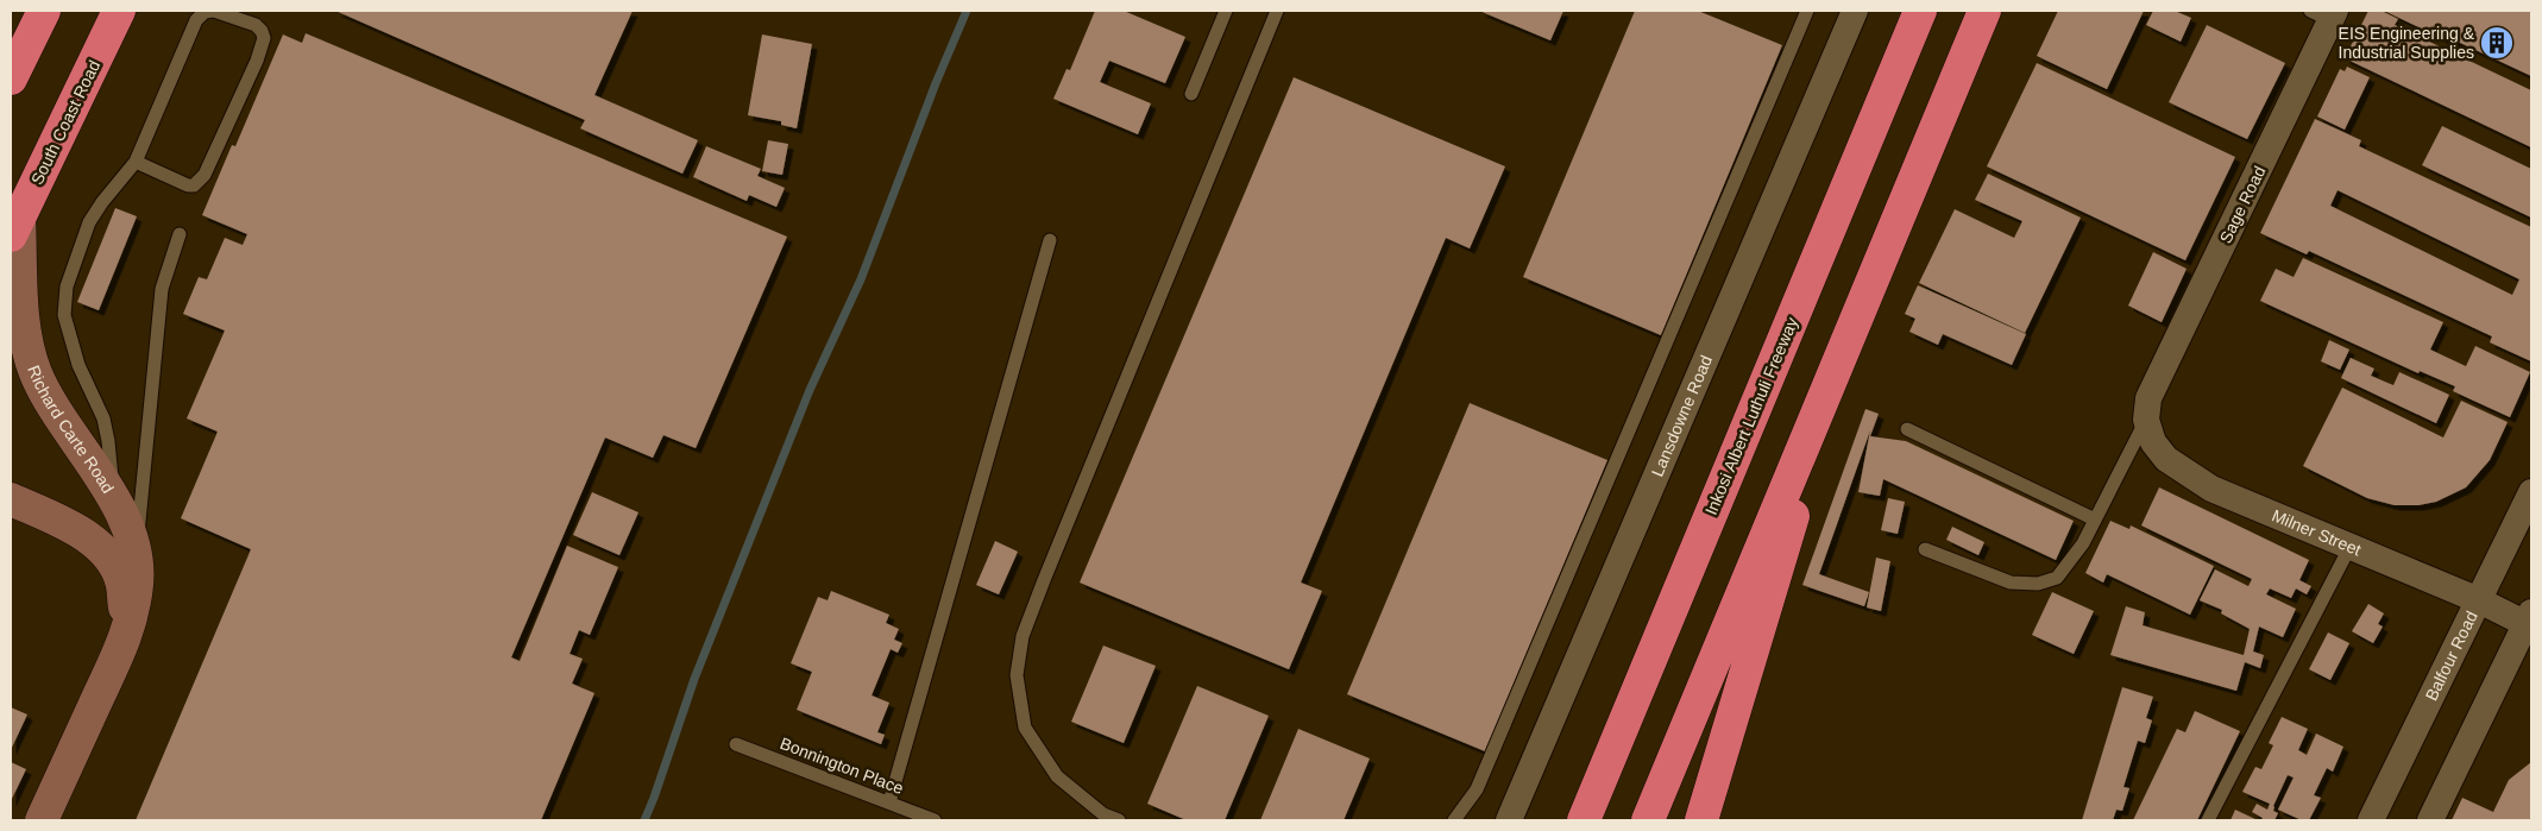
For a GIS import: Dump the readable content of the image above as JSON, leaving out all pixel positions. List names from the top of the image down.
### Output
{
  "streets": {
    "highway": ["South Coast Road", "Inkosi Albert Luthuli Freeway"],
    "street": [
      "Sage Road",
      "Lansdowne Road",
      "Richard Carte Road",
      "Milner Street",
      "Balfour Road"
    ],
    "lane": ["Bonnington Place"]
  },
  "crossings": [
    ["South Coast Road", "Richard Carte Road"],
    ["Sage Road", "Milner Street"],
    ["Milner Street", "Balfour Road"]
  ],
  "places": {
    "building": ["EIS Engineering & Industrial Supplies"]
  }
}
